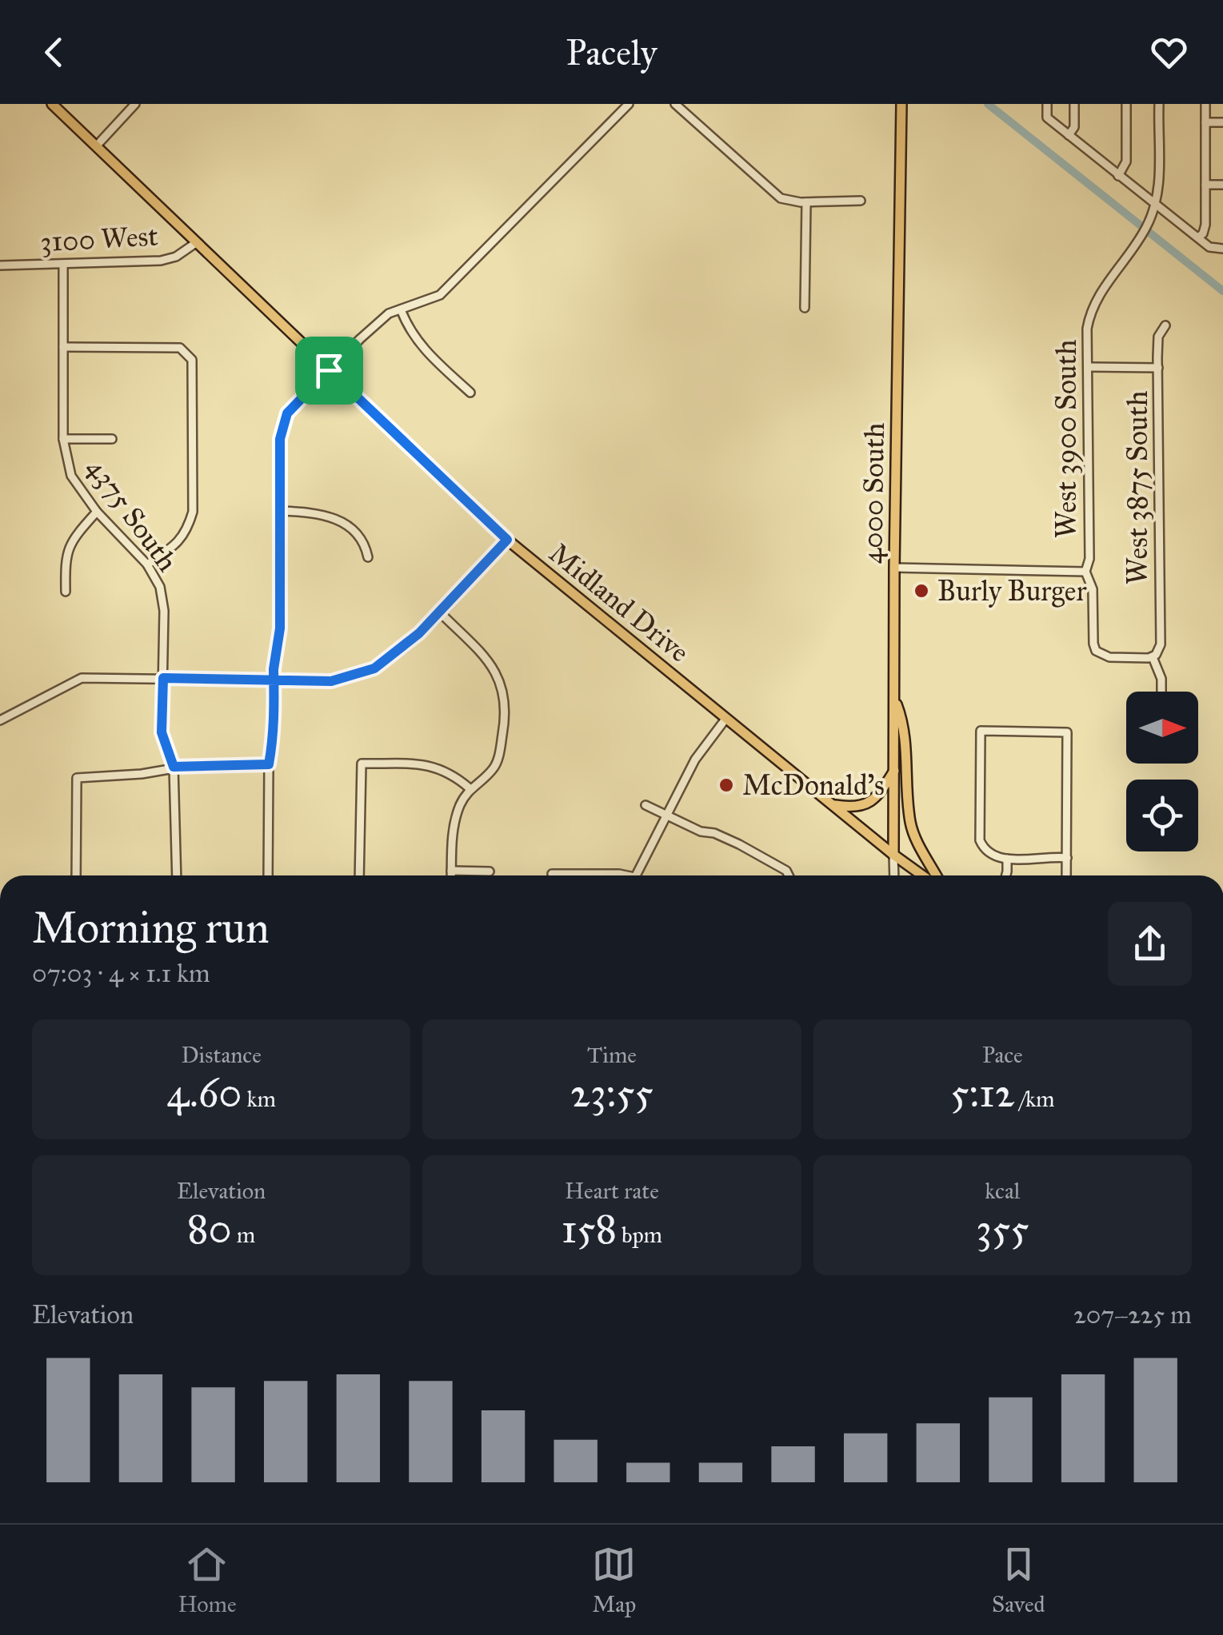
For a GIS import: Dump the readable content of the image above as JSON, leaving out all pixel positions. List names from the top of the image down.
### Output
{
  "streets": {
    "main road": ["4000 South", "Midland Drive"],
    "street": [
      "3100 West",
      "West 3900 South",
      "West 3875 South",
      "4375 South"
    ]
  },
  "crossings": [
    ["3100 West", "4375 South"],
    ["3100 West", "Midland Drive"],
    ["West 3900 South", "West 3875 South"],
    ["4000 South", "Midland Drive"]
  ],
  "places": ["Burly Burger", "McDonald's"],
  "north": "right",
  "page": {
    "header": "Pacely",
    "heading": ["Morning run", "07:03 · 4 × 1.1 km"],
    "stats": [
      ["Distance", "4.60 km"],
      ["Time", "23:55"],
      ["Pace", "5:12 /km"],
      ["Elevation", "80 m"],
      ["Heart rate", "158 bpm"],
      ["kcal", "355"]
    ],
    "chart": ["Elevation", "207–225 m"],
    "tabs": ["Home", "Map", "Saved"]
  }
}
